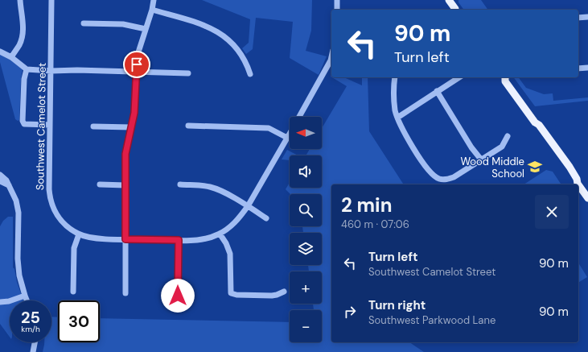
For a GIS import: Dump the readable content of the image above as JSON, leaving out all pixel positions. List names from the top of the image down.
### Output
{
  "streets": {
    "street": ["Southwest Camelot Street"]
  },
  "places": {
    "school or university": ["Wood Middle School"]
  },
  "north": "left",
  "page": {
    "turn": ["90 m", "Turn left"],
    "map_buttons": ["+", "−"],
    "heading": ["2 min", "460 m · 07:06"],
    "list": [
      {
        "name": "Turn left",
        "note": "Southwest Camelot Street",
        "value": "90 m"
      },
      {
        "name": "Turn right",
        "note": "Southwest Parkwood Lane",
        "value": "90 m"
      }
    ],
    "speed": "25 km/h",
    "limit": "30"
  }
}
